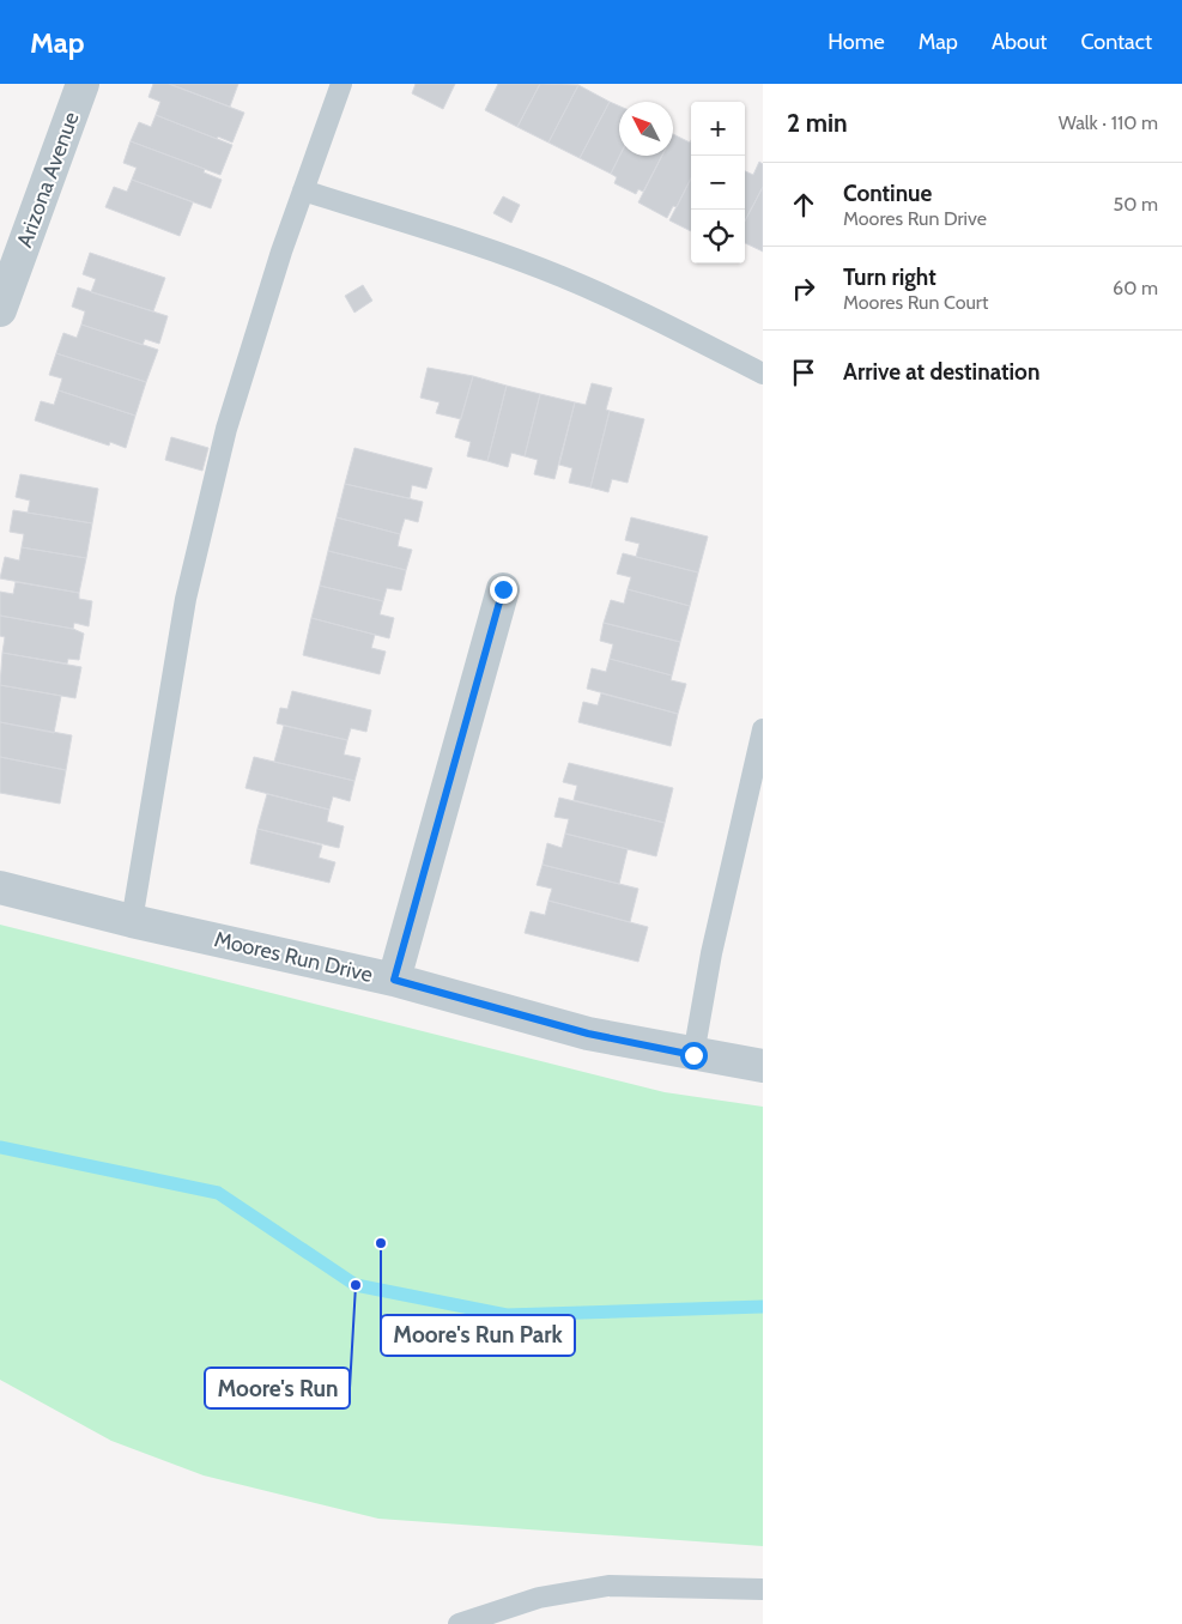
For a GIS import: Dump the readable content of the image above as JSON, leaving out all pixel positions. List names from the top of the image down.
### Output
{
  "streets": {
    "street": ["Arizona Avenue", "Moores Run Drive"]
  },
  "places": ["Moore's Run Park", "Moore's Run"],
  "north": "top left",
  "page": {
    "header": "Map",
    "nav": [
      "Home",
      "Map",
      "About",
      "Contact"
    ],
    "heading": ["2 min", "Walk · 110 m"],
    "map_buttons": ["+", "−"],
    "list": [
      ["Continue", "Moores Run Drive", "50 m"],
      ["Turn right", "Moores Run Court", "60 m"],
      "Arrive at destination"
    ]
  }
}
